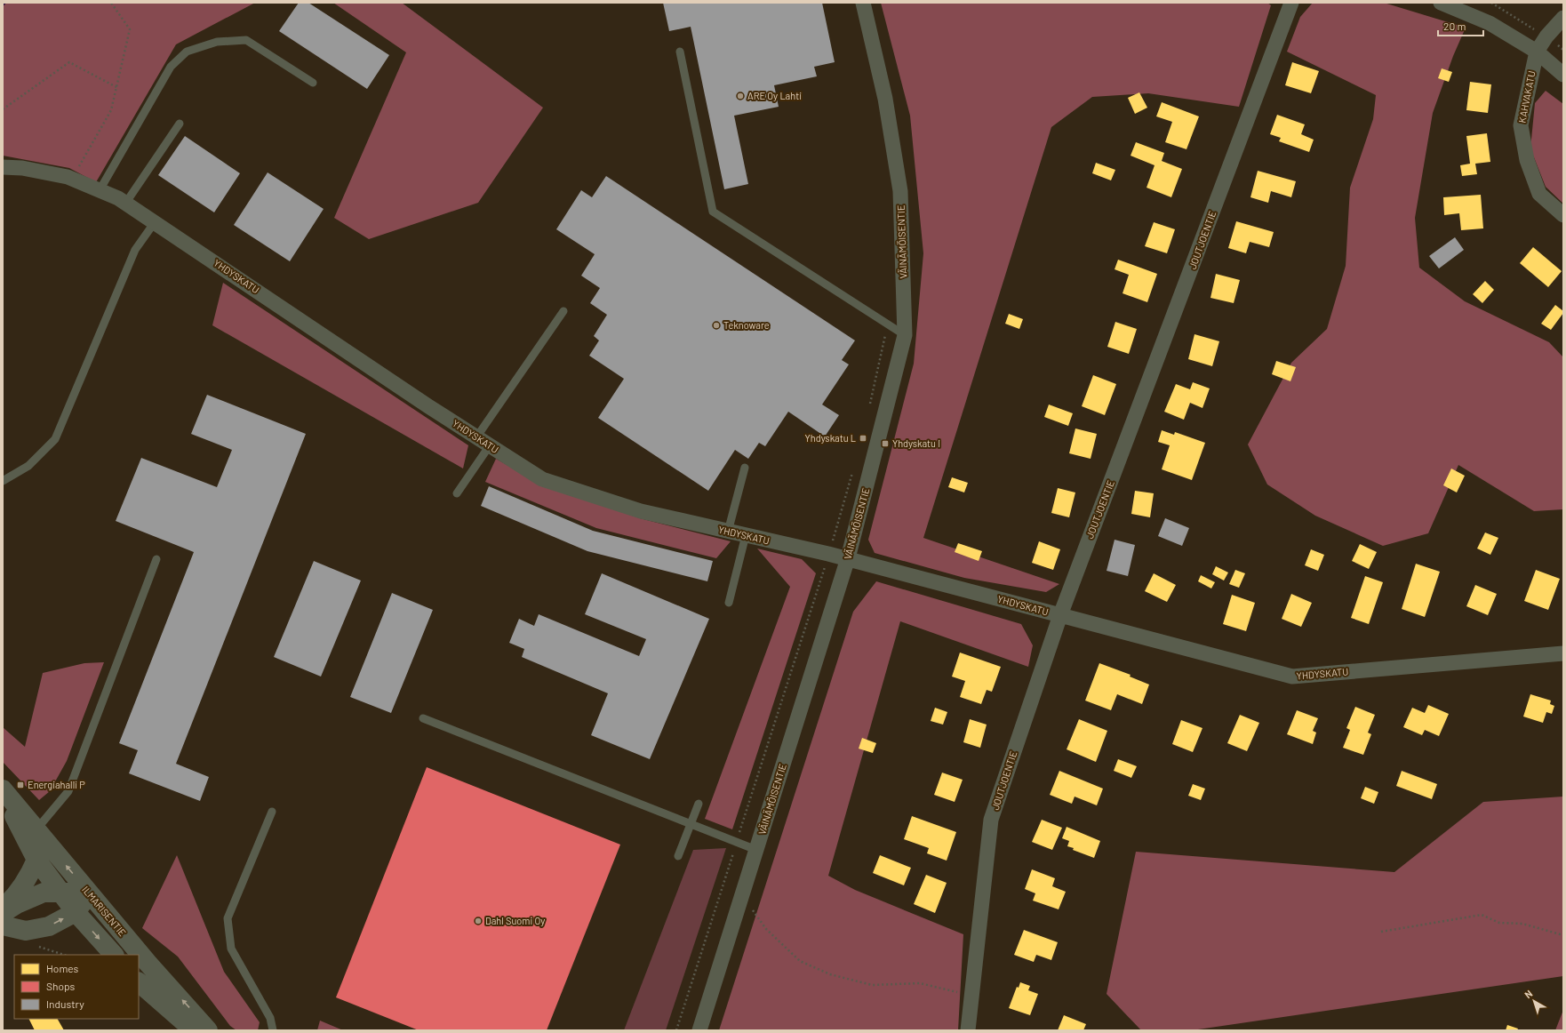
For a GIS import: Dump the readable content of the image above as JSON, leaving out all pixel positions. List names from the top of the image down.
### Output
{
  "streets": {
    "street": [
      "KAHVAKATU",
      "JOUTJOENTIE",
      "VÄINÄMÖISENTIE",
      "YHDYSKATU",
      "ILMARISENTIE"
    ]
  },
  "crossings": [
    ["JOUTJOENTIE", "YHDYSKATU"],
    ["VÄINÄMÖISENTIE", "YHDYSKATU"]
  ],
  "places": {
    "other": ["ARE Oy Lahti", "Teknoware", "Dahl Suomi Oy"],
    "transit": ["Yhdyskatu L", "Yhdyskatu I", "Energiahalli P"]
  },
  "legend": ["Homes", "Shops", "Industry"],
  "scale_bar": "20 m",
  "north": "top left"
}
